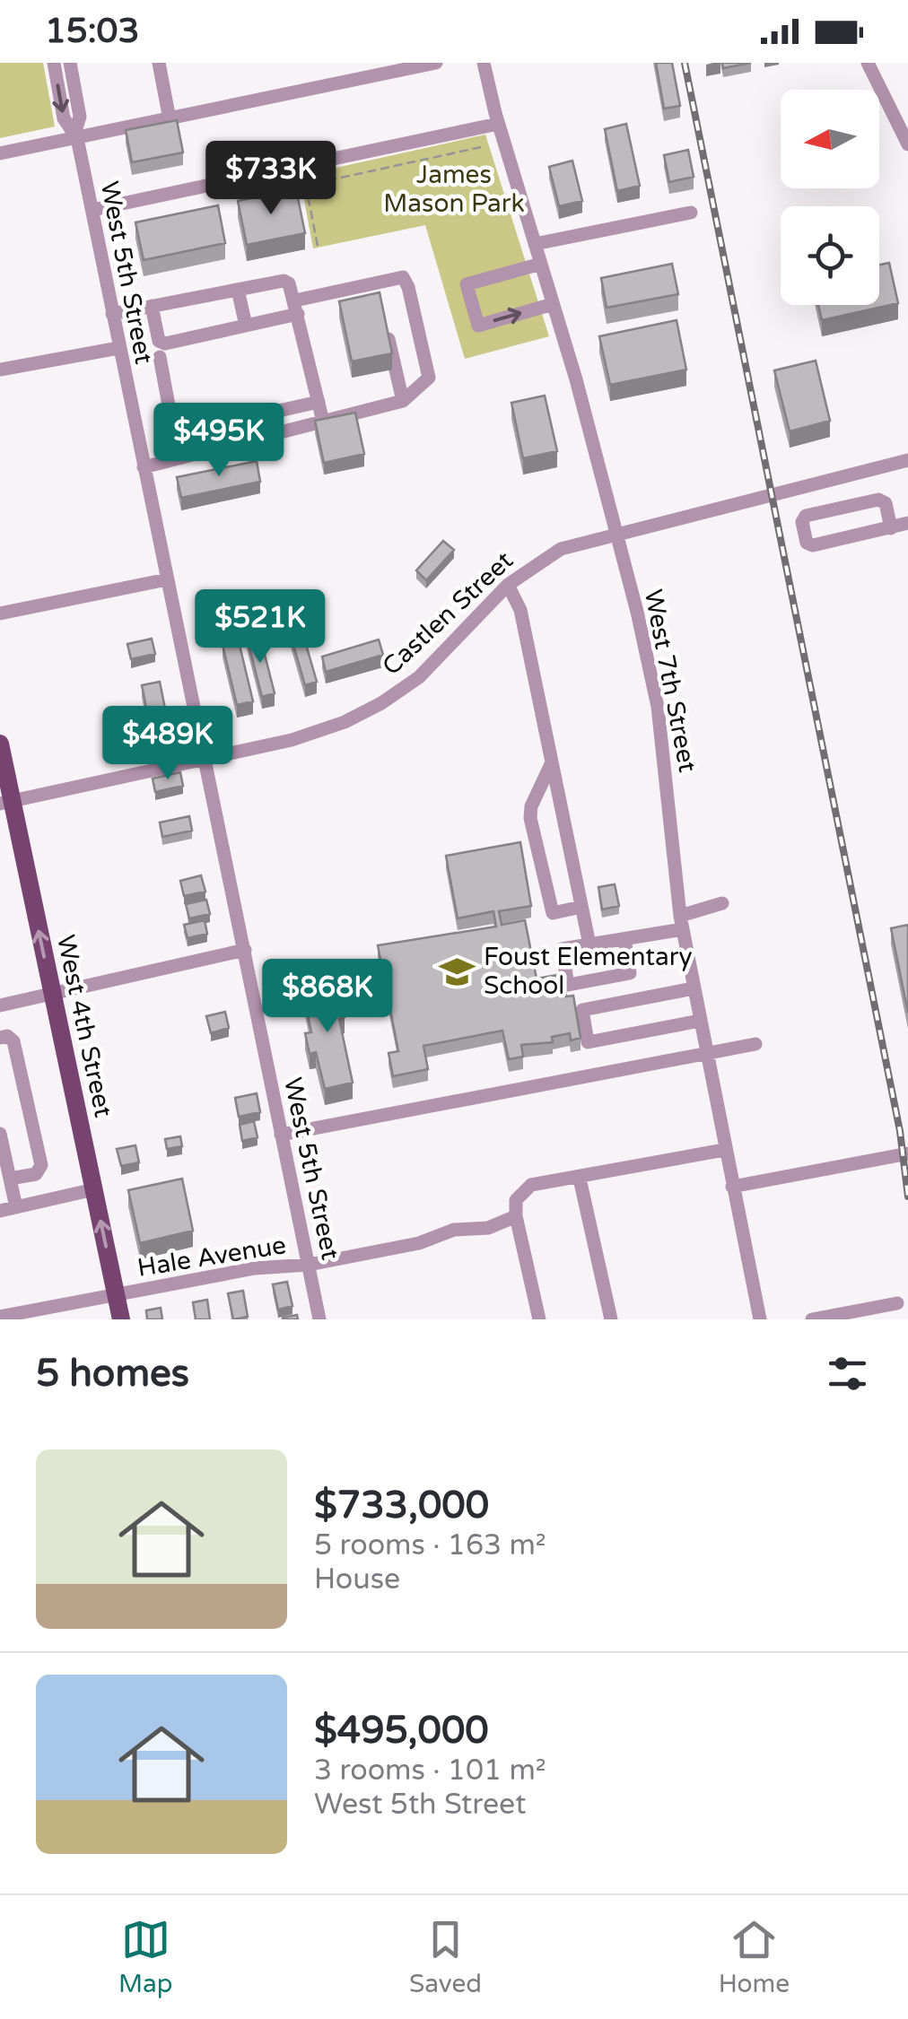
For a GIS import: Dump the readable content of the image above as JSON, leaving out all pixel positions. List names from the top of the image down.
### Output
{
  "streets": {
    "main road": ["West 4th Street"],
    "street": [
      "West 5th Street",
      "Castlen Street",
      "West 7th Street",
      "Hale Avenue"
    ]
  },
  "crossings": [
    ["West 5th Street", "Castlen Street"],
    ["West 5th Street", "Hale Avenue"],
    ["Castlen Street", "West 7th Street"],
    ["Castlen Street", "West 4th Street"],
    ["West 4th Street", "Hale Avenue"]
  ],
  "one_way": ["West 4th Street"],
  "parks": ["James Mason Park"],
  "places": {
    "school or university": ["Foust Elementary School"]
  },
  "north": "left",
  "page": {
    "status": "15:03",
    "price": [
      "$733K",
      "$495K",
      "$521K",
      "$489K",
      "$868K"
    ],
    "heading": "5 homes",
    "list": [
      {
        "name": "$733,000",
        "note": "5 rooms · 163 m² · House"
      },
      {
        "name": "$495,000",
        "note": "3 rooms · 101 m² · West 5th Street"
      }
    ],
    "tabs": ["Map", "Saved", "Home"]
  }
}
